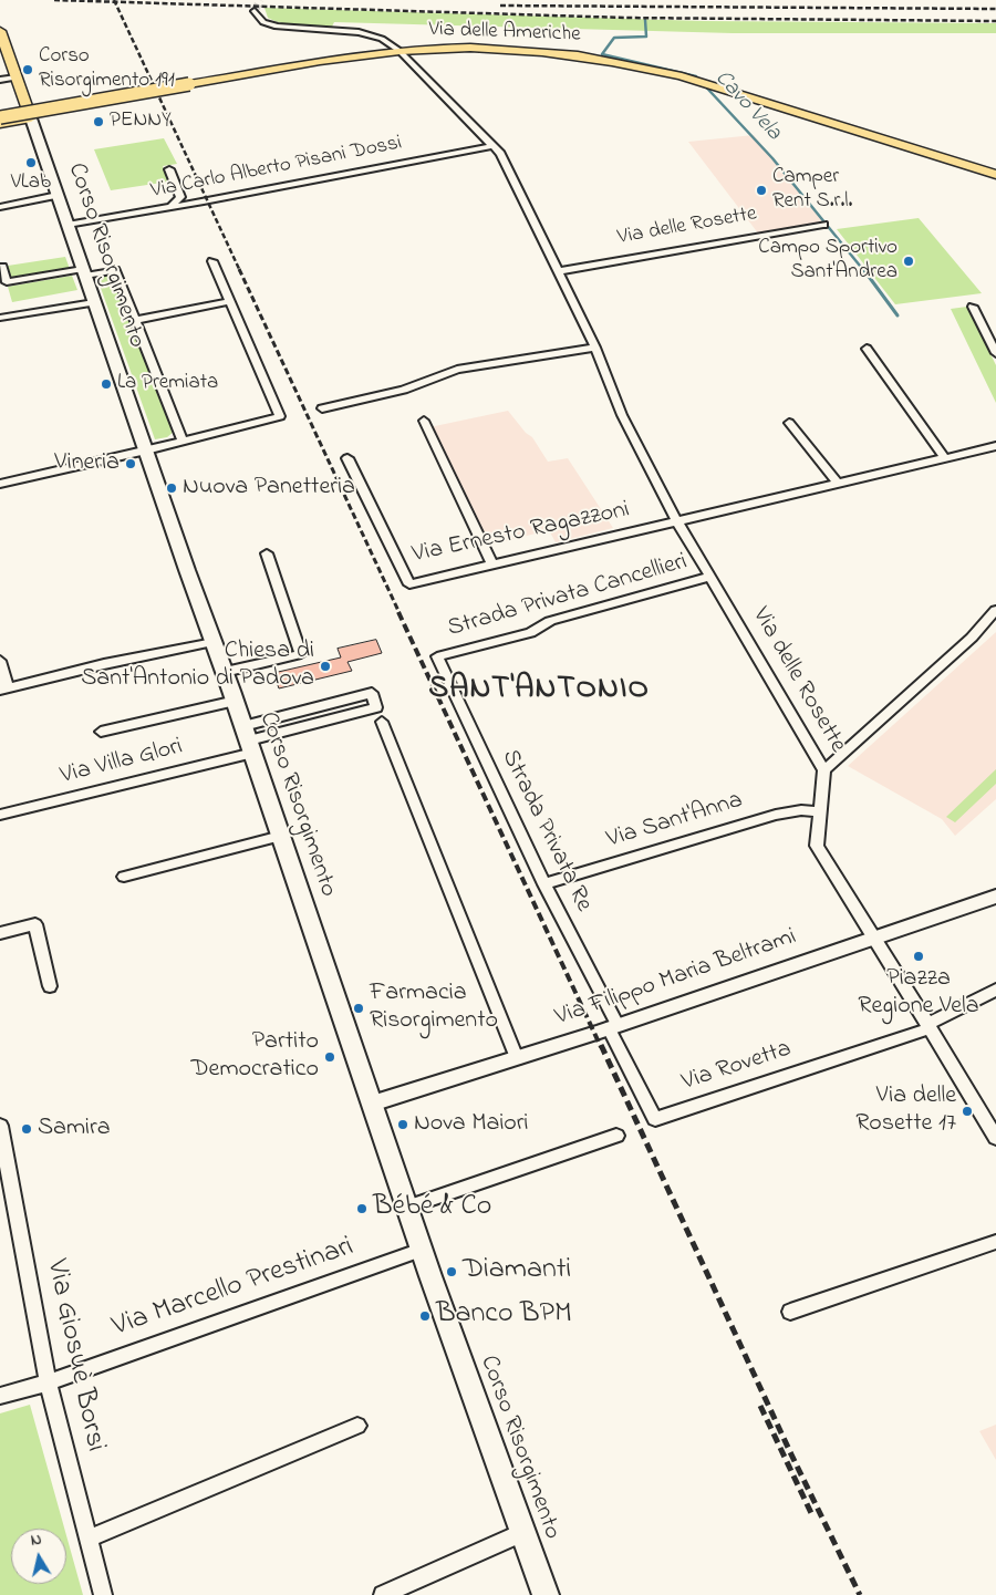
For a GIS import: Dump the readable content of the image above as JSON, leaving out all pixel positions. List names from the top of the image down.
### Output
{
  "streets": {
    "main road": ["Via delle Americhe", "Corso Risorgimento"],
    "street": [
      "Via Carlo Alberto Pisani Dossi",
      "Via delle Rosette",
      "Via Ernesto Ragazzoni",
      "Strada Privata Cancellieri",
      "Via Villa Glori",
      "Via Sant'Anna",
      "Strada Privata Re",
      "Via Filippo Maria Beltrami",
      "Via Rovetta",
      "Via Marcello Prestinari",
      "Via Giosuè Borsi"
    ]
  },
  "crossings": [
    ["Via delle Americhe", "Via delle Rosette"],
    ["Via Carlo Alberto Pisani Dossi", "Via delle Rosette"],
    ["Via Carlo Alberto Pisani Dossi", "Corso Risorgimento"],
    ["Via delle Rosette", "Via Ernesto Ragazzoni"],
    ["Via delle Rosette", "Strada Privata Cancellieri"],
    ["Via delle Rosette", "Via Sant'Anna"],
    ["Via delle Rosette", "Via Filippo Maria Beltrami"],
    ["Via delle Rosette", "Via Rovetta"],
    ["Corso Risorgimento", "Via Villa Glori"],
    ["Corso Risorgimento", "Via Filippo Maria Beltrami"],
    ["Corso Risorgimento", "Via Marcello Prestinari"],
    ["Strada Privata Cancellieri", "Strada Privata Re"],
    ["Via Sant'Anna", "Strada Privata Re"],
    ["Strada Privata Re", "Via Filippo Maria Beltrami"],
    ["Strada Privata Re", "Via Rovetta"],
    ["Via Filippo Maria Beltrami", "Via Rovetta"],
    ["Via Marcello Prestinari", "Via Giosuè Borsi"]
  ],
  "districts": ["SANT'ANTONIO"],
  "water": ["Cavo Vela"],
  "places": [
    "Corso Risorgimento 191",
    "PENNY",
    "VLab",
    "Camper Rent S.r.l.",
    "Campo Sportivo Sant'Andrea",
    "La Premiata",
    "Vineria",
    "Nuova Panetteria",
    "Chiesa di Sant'Antonio di Padova",
    "Piazza Regione Vela",
    "Farmacia Risorgimento",
    "Partito Democratico",
    "Via delle Rosette 17",
    "Nova Maiori",
    "Samira",
    "Bébé & Co",
    "Diamanti",
    "Banco BPM"
  ],
  "north": "top"
}
